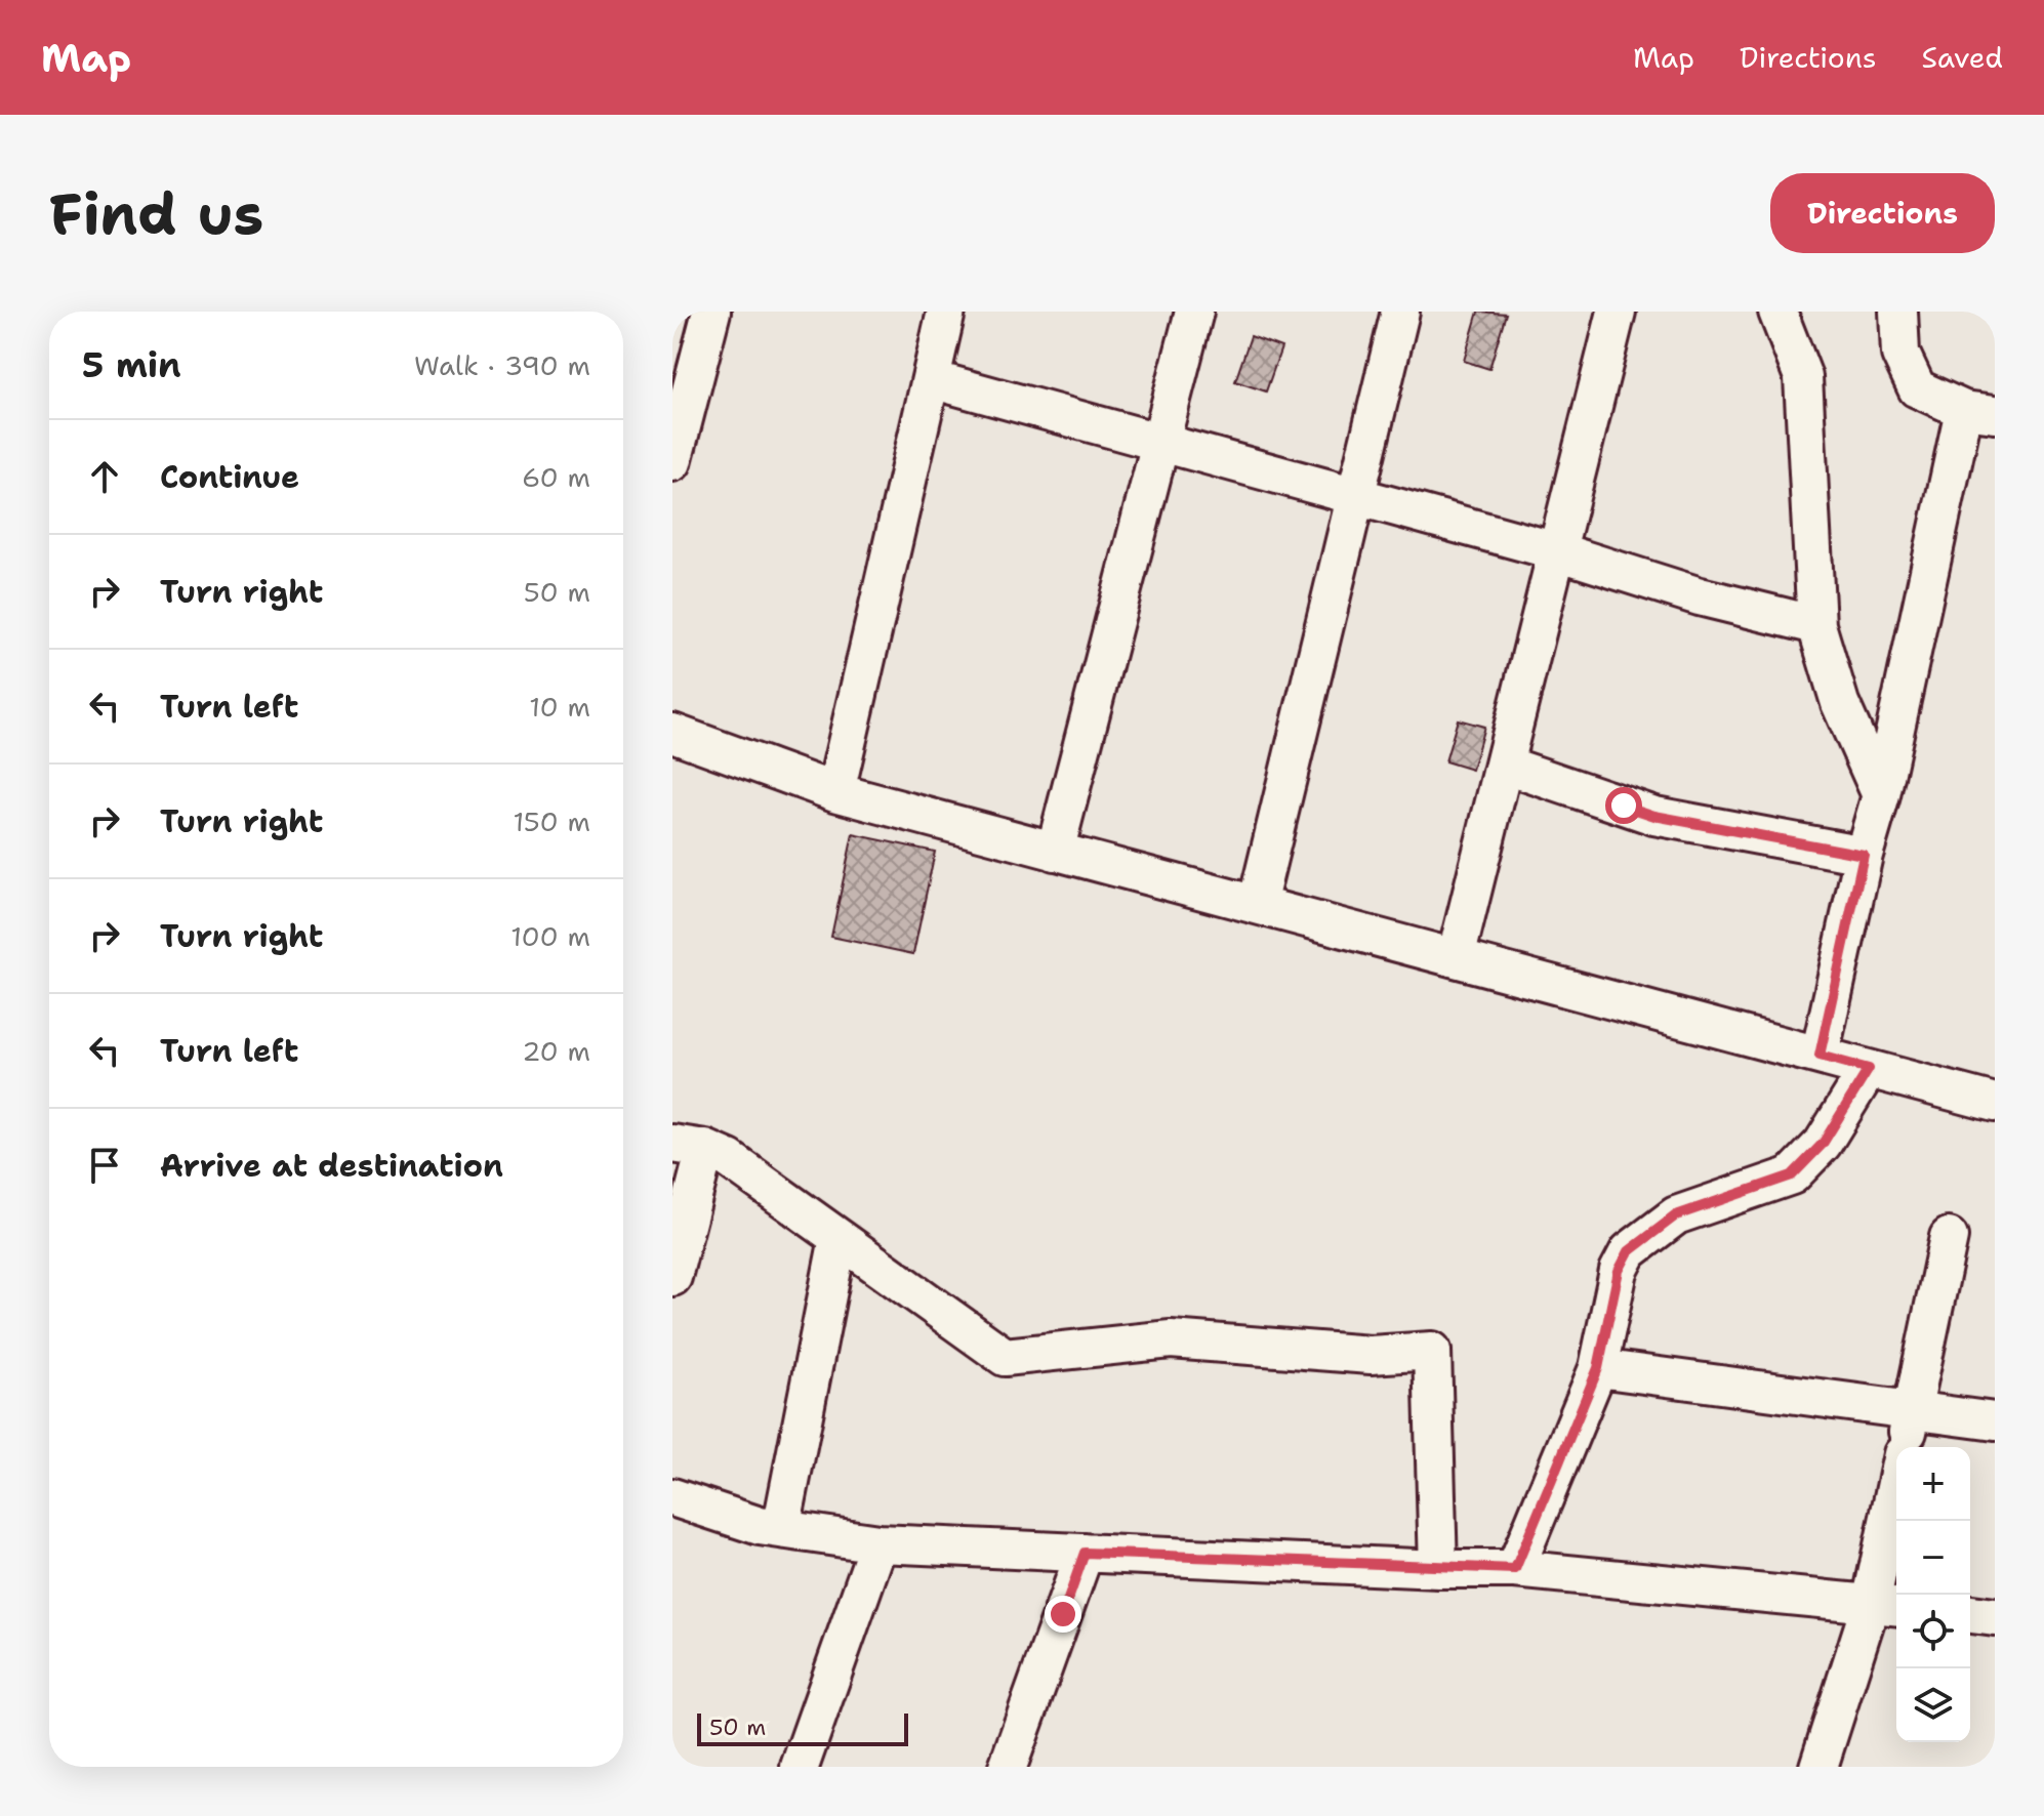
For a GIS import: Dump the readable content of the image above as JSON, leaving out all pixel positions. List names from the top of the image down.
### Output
{
  "scale_bar": "50 m",
  "page": {
    "header": "Map",
    "nav": ["Map", "Directions", "Saved"],
    "buttons": "Directions",
    "title": "Find us",
    "heading": ["5 min", "Walk · 390 m"],
    "list": [
      ["Continue", "60 m"],
      ["Turn right", "50 m"],
      ["Turn left", "10 m"],
      ["Turn right", "150 m"],
      ["Turn right", "100 m"],
      ["Turn left", "20 m"],
      "Arrive at destination"
    ],
    "map_buttons": ["+", "−"],
    "scale": "50 m"
  }
}
